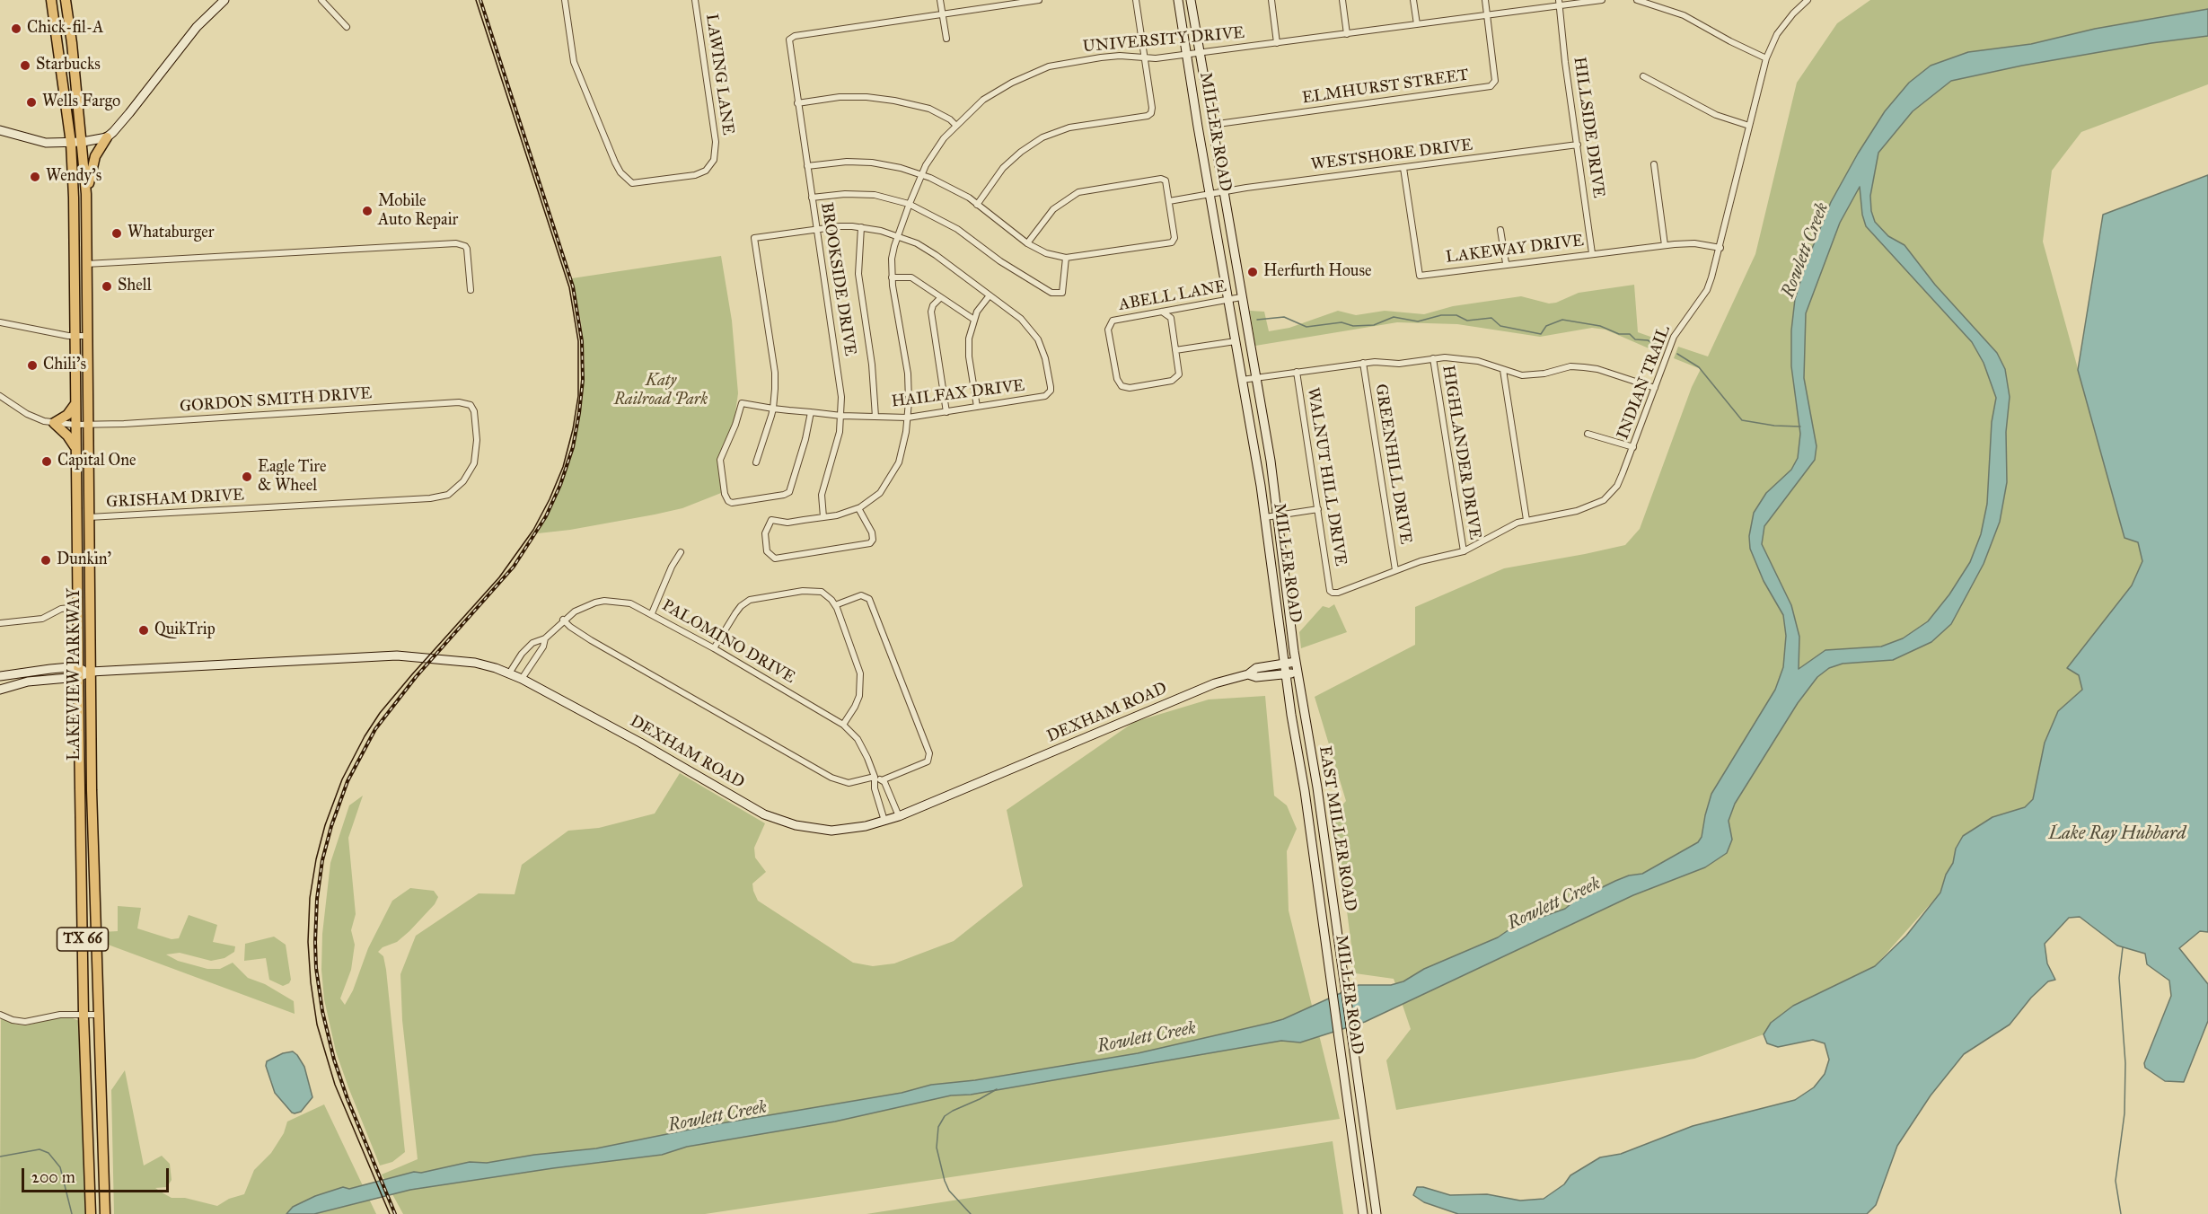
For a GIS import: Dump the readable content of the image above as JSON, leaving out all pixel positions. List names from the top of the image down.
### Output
{
  "streets": {
    "main road": [
      "MILLER ROAD",
      "LAKEVIEW PARKWAY",
      "DEXHAM ROAD",
      "EAST MILLER ROAD",
      "TX 66"
    ],
    "street": [
      "UNIVERSITY DRIVE",
      "LAWING LANE",
      "ELMHURST STREET",
      "HILLSIDE DRIVE",
      "WESTSHORE DRIVE",
      "LAKEWAY DRIVE",
      "BROOKSIDE DRIVE",
      "ABELL LANE",
      "INDIAN TRAIL",
      "HAILFAX DRIVE",
      "GORDON SMITH DRIVE",
      "HIGHLANDER DRIVE",
      "GREENHILL DRIVE",
      "WALNUT HILL DRIVE",
      "GRISHAM DRIVE",
      "PALOMINO DRIVE"
    ]
  },
  "crossings": [
    ["UNIVERSITY DRIVE", "ELMHURST STREET"],
    ["UNIVERSITY DRIVE", "HILLSIDE DRIVE"],
    ["UNIVERSITY DRIVE", "MILLER ROAD"],
    ["UNIVERSITY DRIVE", "BROOKSIDE DRIVE"],
    ["UNIVERSITY DRIVE", "HAILFAX DRIVE"],
    ["ELMHURST STREET", "MILLER ROAD"],
    ["HILLSIDE DRIVE", "WESTSHORE DRIVE"],
    ["HILLSIDE DRIVE", "LAKEWAY DRIVE"],
    ["MILLER ROAD", "WESTSHORE DRIVE"],
    ["MILLER ROAD", "ABELL LANE"],
    ["MILLER ROAD", "DEXHAM ROAD"],
    ["MILLER ROAD", "EAST MILLER ROAD"],
    ["WESTSHORE DRIVE", "LAKEWAY DRIVE"],
    ["LAKEWAY DRIVE", "INDIAN TRAIL"],
    ["BROOKSIDE DRIVE", "HAILFAX DRIVE"],
    ["INDIAN TRAIL", "HIGHLANDER DRIVE"],
    ["INDIAN TRAIL", "GREENHILL DRIVE"],
    ["INDIAN TRAIL", "WALNUT HILL DRIVE"],
    ["GORDON SMITH DRIVE", "GRISHAM DRIVE"],
    ["GORDON SMITH DRIVE", "LAKEVIEW PARKWAY"],
    ["GRISHAM DRIVE", "LAKEVIEW PARKWAY"],
    ["PALOMINO DRIVE", "DEXHAM ROAD"],
    ["LAKEVIEW PARKWAY", "DEXHAM ROAD"],
    ["DEXHAM ROAD", "EAST MILLER ROAD"]
  ],
  "water": ["Rowlett Creek", "Lake Ray Hubbard"],
  "parks": ["Katy Railroad Park"],
  "places": [
    "Chick-fil-A",
    "Starbucks",
    "Wells Fargo",
    "Wendy's",
    "Mobile Auto Repair",
    "Whataburger",
    "Herfurth House",
    "Shell",
    "Chili's",
    "Capital One",
    "Eagle Tire & Wheel",
    "Dunkin'",
    "QuikTrip"
  ],
  "scale_bar": "200 m"
}
